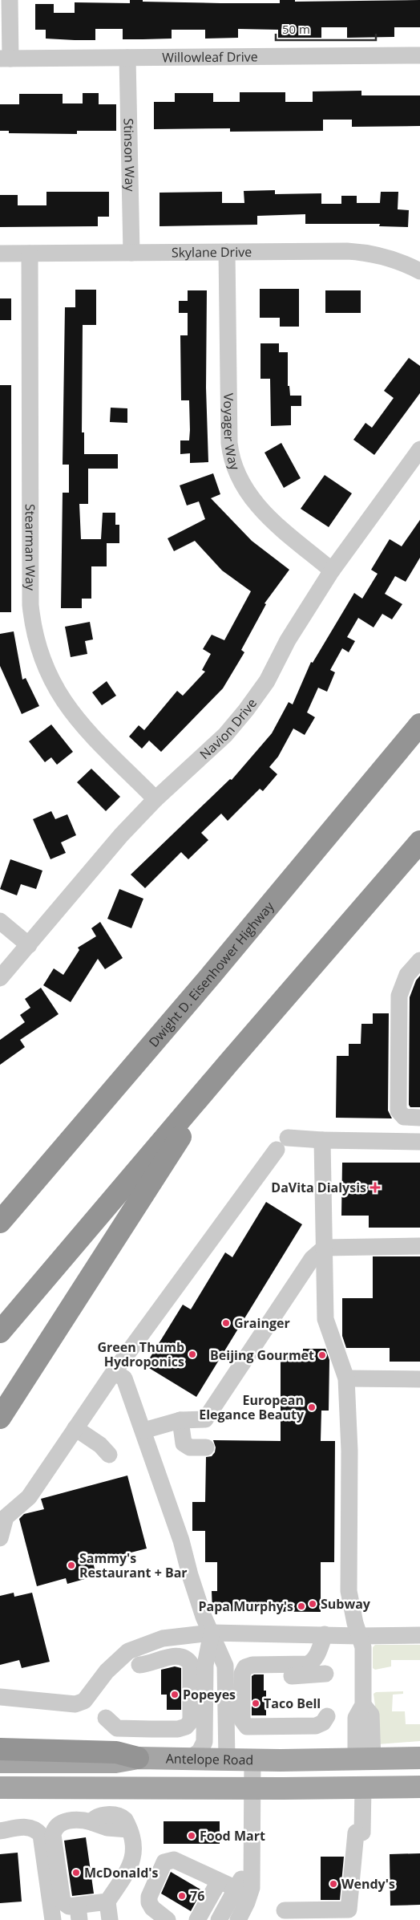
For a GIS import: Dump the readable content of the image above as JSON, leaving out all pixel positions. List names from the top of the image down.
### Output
{
  "streets": {
    "highway": ["Dwight D. Eisenhower Highway"],
    "main road": ["Antelope Road"],
    "street": [
      "Willowleaf Drive",
      "Stinson Way",
      "Skylane Drive",
      "Voyager Way",
      "Stearman Way",
      "Navion Drive"
    ]
  },
  "crossings": [
    ["Willowleaf Drive", "Stinson Way"],
    ["Stinson Way", "Skylane Drive"],
    ["Skylane Drive", "Voyager Way"],
    ["Skylane Drive", "Stearman Way"],
    ["Voyager Way", "Navion Drive"],
    ["Stearman Way", "Navion Drive"]
  ],
  "places": {
    "health": ["DaVita Dialysis"],
    "other": [
      "Grainger",
      "Green Thumb Hydroponics",
      "Beijing Gourmet",
      "European Elegance Beauty",
      "Sammy's Restaurant + Bar",
      "Subway",
      "Papa Murphy's",
      "Popeyes",
      "Taco Bell",
      "Food Mart",
      "McDonald's",
      "Wendy's",
      "76"
    ]
  },
  "scale_bar": "50 m"
}
